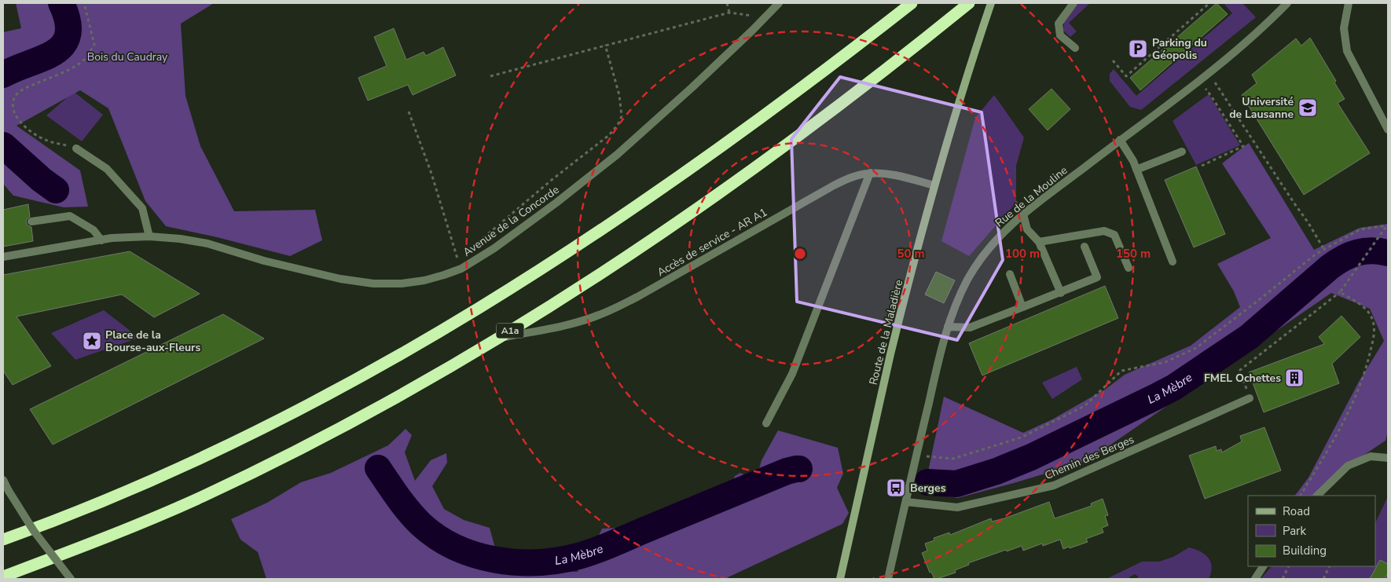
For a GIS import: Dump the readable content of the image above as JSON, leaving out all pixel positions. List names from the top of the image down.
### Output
{
  "streets": {
    "highway": ["A1a"],
    "main road": ["Route de la Maladière"],
    "street": [
      "Rue de la Mouline",
      "Avenue de la Concorde",
      "Accès de service - AR A1",
      "Chemin des Berges"
    ]
  },
  "crossings": [
    ["Rue de la Mouline", "Chemin des Berges"],
    ["Accès de service - AR A1", "A1a"],
    ["Accès de service - AR A1", "Route de la Maladière"]
  ],
  "water": ["La Mèbre"],
  "parks": ["Bois du Caudray"],
  "places": {
    "parking": ["Parking du Géopolis"],
    "school or university": ["Université de Lausanne"],
    "place": ["Place de la Bourse-aux-Fleurs"],
    "building": ["FMEL Ochettes"],
    "bus stop": ["Berges"]
  },
  "legend": ["Road", "Park", "Building"],
  "rings": ["50 m", "100 m", "150 m"]
}
